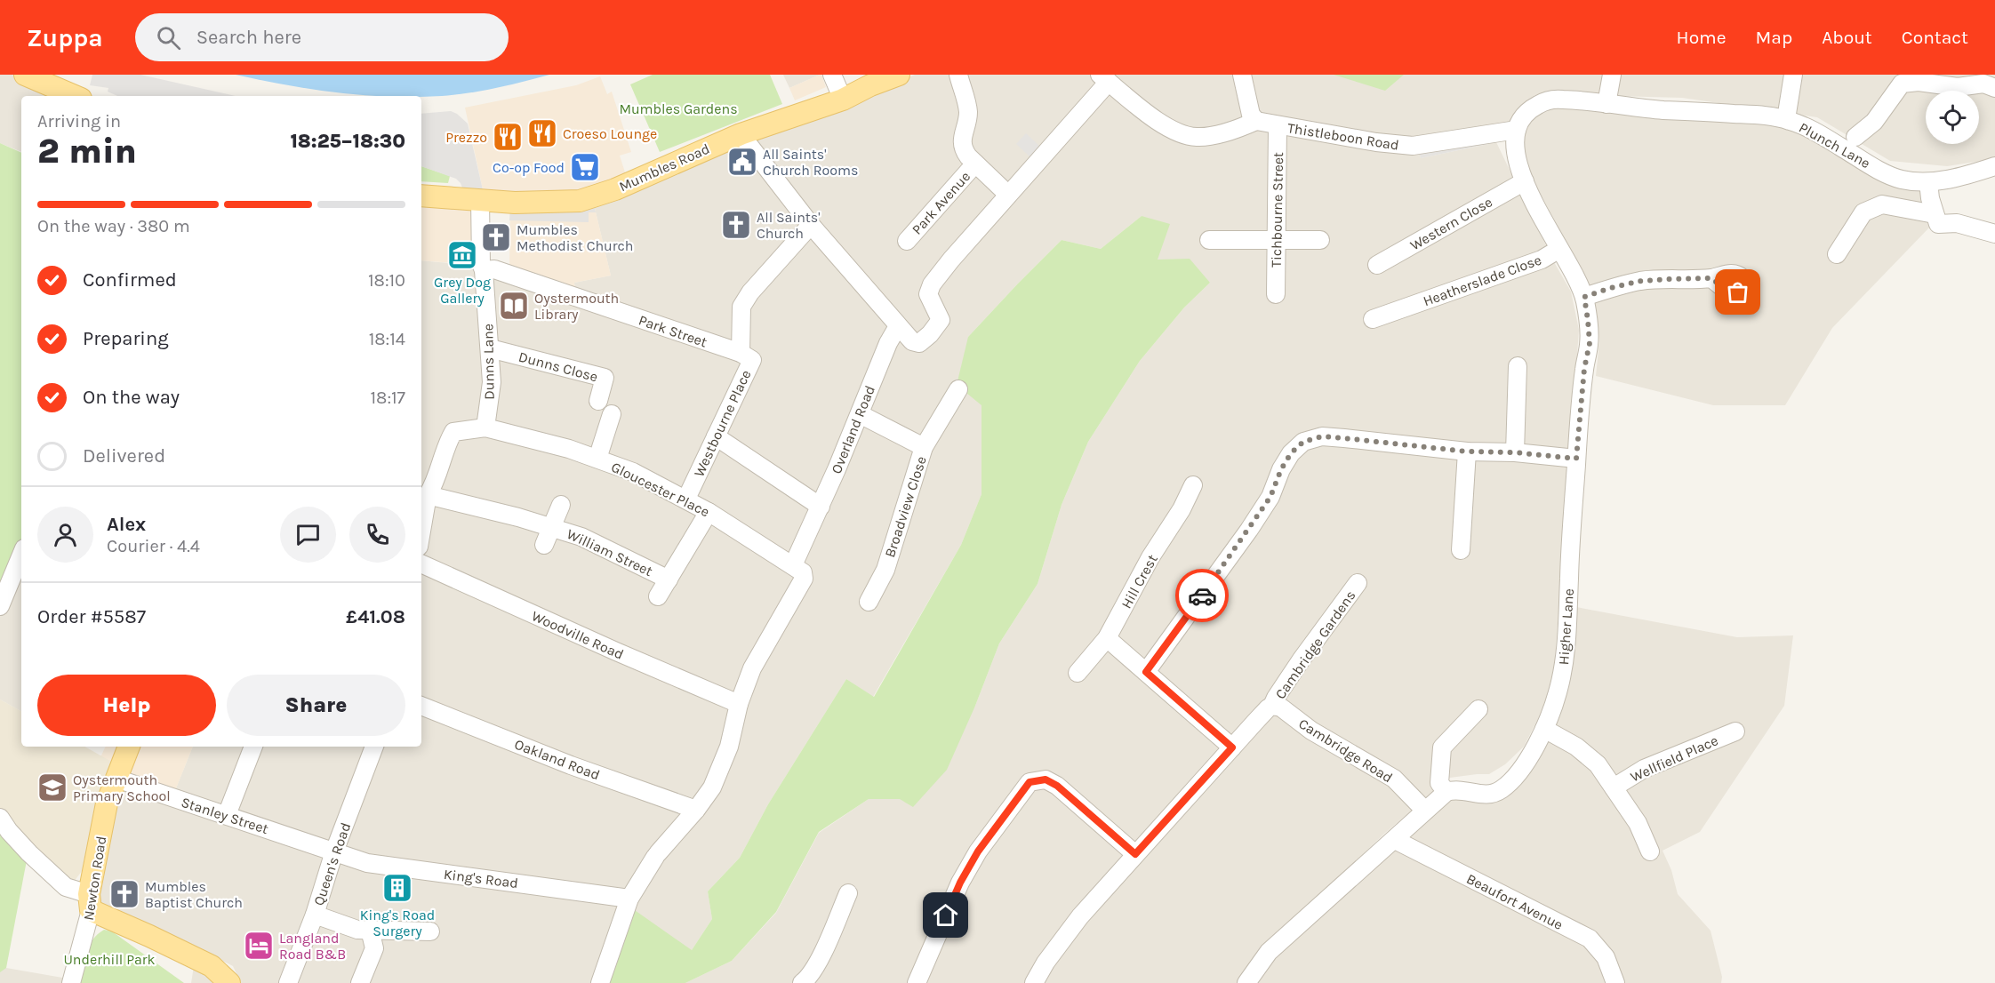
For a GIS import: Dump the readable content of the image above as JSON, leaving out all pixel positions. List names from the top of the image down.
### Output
{
  "streets": {
    "main road": ["Mumbles Road", "Newton Road"],
    "street": [
      "Thistleboon Road",
      "Plunch Lane",
      "Park Avenue",
      "Tichbourne Street",
      "Western Close",
      "Heatherslade Close",
      "Park Street",
      "Dunns Lane",
      "Dunns Close",
      "Westbourne Place",
      "Overland Road",
      "Gloucester Place",
      "Broadview Close",
      "William Street",
      "Hill Crest",
      "Higher Lane",
      "Woodville Road",
      "Cambridge Gardens",
      "Cambridge Road",
      "Wellfield Place",
      "Oakland Road",
      "Stanley Street",
      "Queen's Road",
      "King's Road",
      "Beaufort Avenue"
    ]
  },
  "crossings": [
    ["Thistleboon Road", "Tichbourne Street"],
    ["Thistleboon Road", "Higher Lane"],
    ["Mumbles Road", "Dunns Lane"],
    ["Western Close", "Higher Lane"],
    ["Heatherslade Close", "Higher Lane"],
    ["Park Street", "Dunns Lane"],
    ["Park Street", "Westbourne Place"],
    ["Dunns Lane", "Dunns Close"],
    ["Dunns Lane", "Gloucester Place"],
    ["Westbourne Place", "Gloucester Place"],
    ["Overland Road", "Gloucester Place"],
    ["Overland Road", "Broadview Close"],
    ["Higher Lane", "Wellfield Place"],
    ["Cambridge Gardens", "Cambridge Road"],
    ["Stanley Street", "Queen's Road"],
    ["Stanley Street", "Newton Road"],
    ["Stanley Street", "King's Road"],
    ["Queen's Road", "King's Road"]
  ],
  "parks": ["Mumbles Gardens", "Underhill Park"],
  "places": {
    "restaurant": ["Croeso Lounge", "Prezzo"],
    "public building": ["All Saints' Church Rooms"],
    "supermarket": ["Co-op Food"],
    "church": ["All Saints' Church", "Mumbles Methodist Church", "Mumbles Baptist Church"],
    "museum": ["Grey Dog Gallery"],
    "library": ["Oystermouth Library"],
    "school or university": ["Oystermouth Primary School"],
    "building": ["King's Road Surgery"],
    "hotel": ["Langland Road B&B"]
  },
  "page": {
    "header": "Zuppa",
    "search": "Search here",
    "nav": [
      "Home",
      "Map",
      "About",
      "Contact"
    ],
    "heading": ["2 min", "Arriving in", "18:25–18:30"],
    "panel": [
      "Alex",
      "Courier · 4.4",
      "Order #5587",
      "£41.08"
    ],
    "bar": "On the way · 380 m",
    "list": [
      ["Confirmed", "18:10"],
      ["Preparing", "18:14"],
      ["On the way", "18:17"],
      "Delivered"
    ],
    "buttons": ["Help", "Share"]
  }
}
